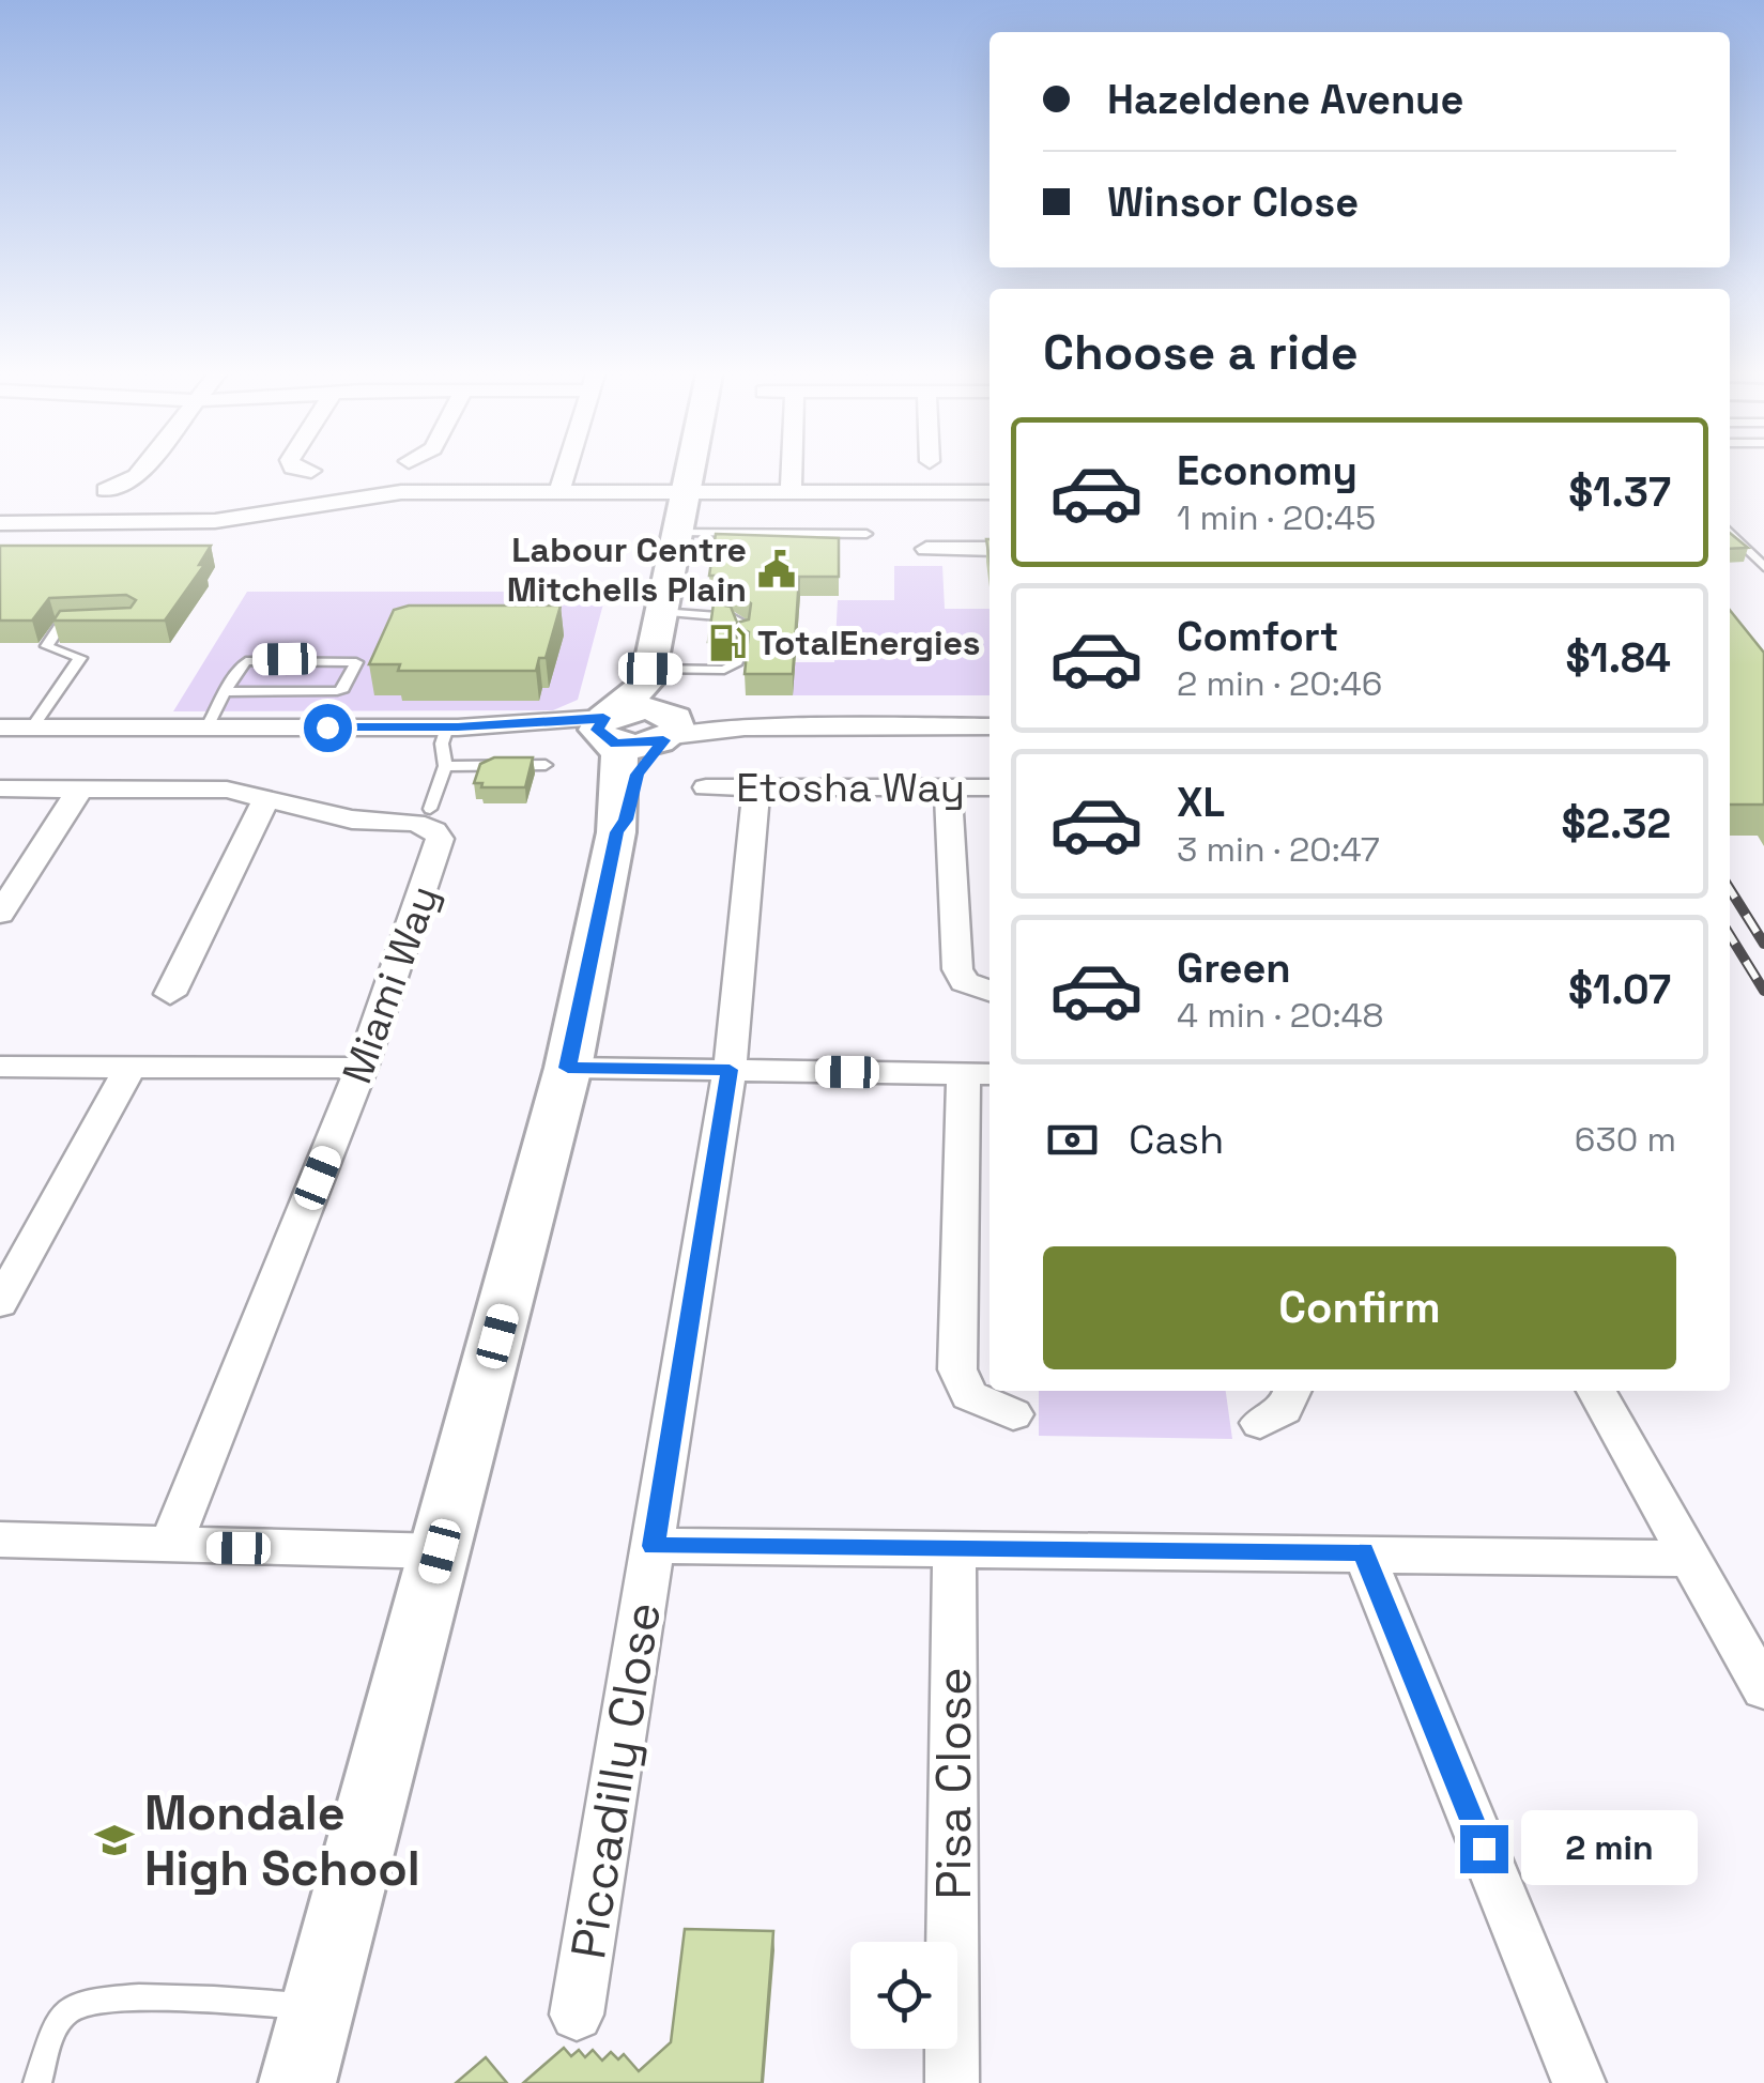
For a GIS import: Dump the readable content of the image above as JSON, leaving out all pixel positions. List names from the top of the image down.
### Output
{
  "streets": {
    "street": [
      "Etosha Way",
      "Miami Way",
      "Piccadilly Close",
      "Pisa Close"
    ]
  },
  "crossings": [
    ["Etosha Way", "Piccadilly Close"]
  ],
  "places": {
    "public building": ["Labour Centre Mitchells Plain"],
    "fuel station": ["TotalEnergies"],
    "school or university": ["Mondale High School"]
  },
  "page": {
    "banner": ["Hazeldene Avenue", "Winsor Close"],
    "heading": "Choose a ride",
    "list": [
      {
        "name": "Economy",
        "note": "1 min · 20:45",
        "value": "$1.37"
      },
      {
        "name": "Comfort",
        "note": "2 min · 20:46",
        "value": "$1.84"
      },
      {
        "name": "XL",
        "note": "3 min · 20:47",
        "value": "$2.32"
      },
      {
        "name": "Green",
        "note": "4 min · 20:48",
        "value": "$1.07"
      }
    ],
    "pay": ["Cash", "630 m"],
    "buttons": "Confirm",
    "bubble": "2 min"
  }
}
